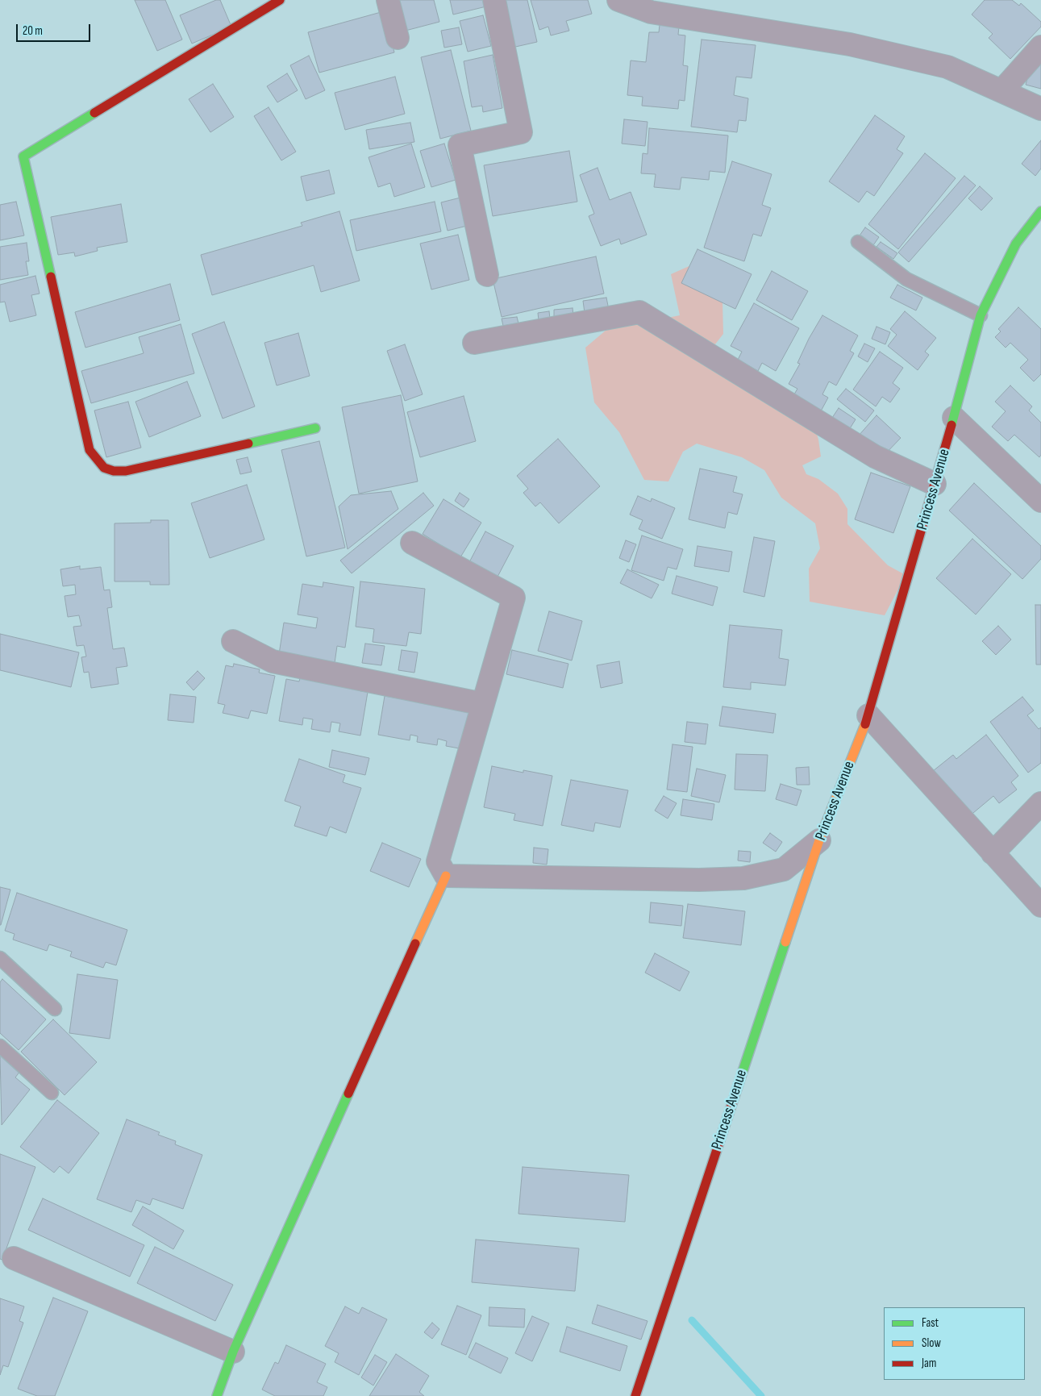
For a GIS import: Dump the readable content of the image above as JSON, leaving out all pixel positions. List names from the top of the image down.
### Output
{
  "streets": {
    "street": ["Princess Avenue"]
  },
  "legend": ["Fast", "Slow", "Jam"],
  "scale_bar": "20 m"
}
